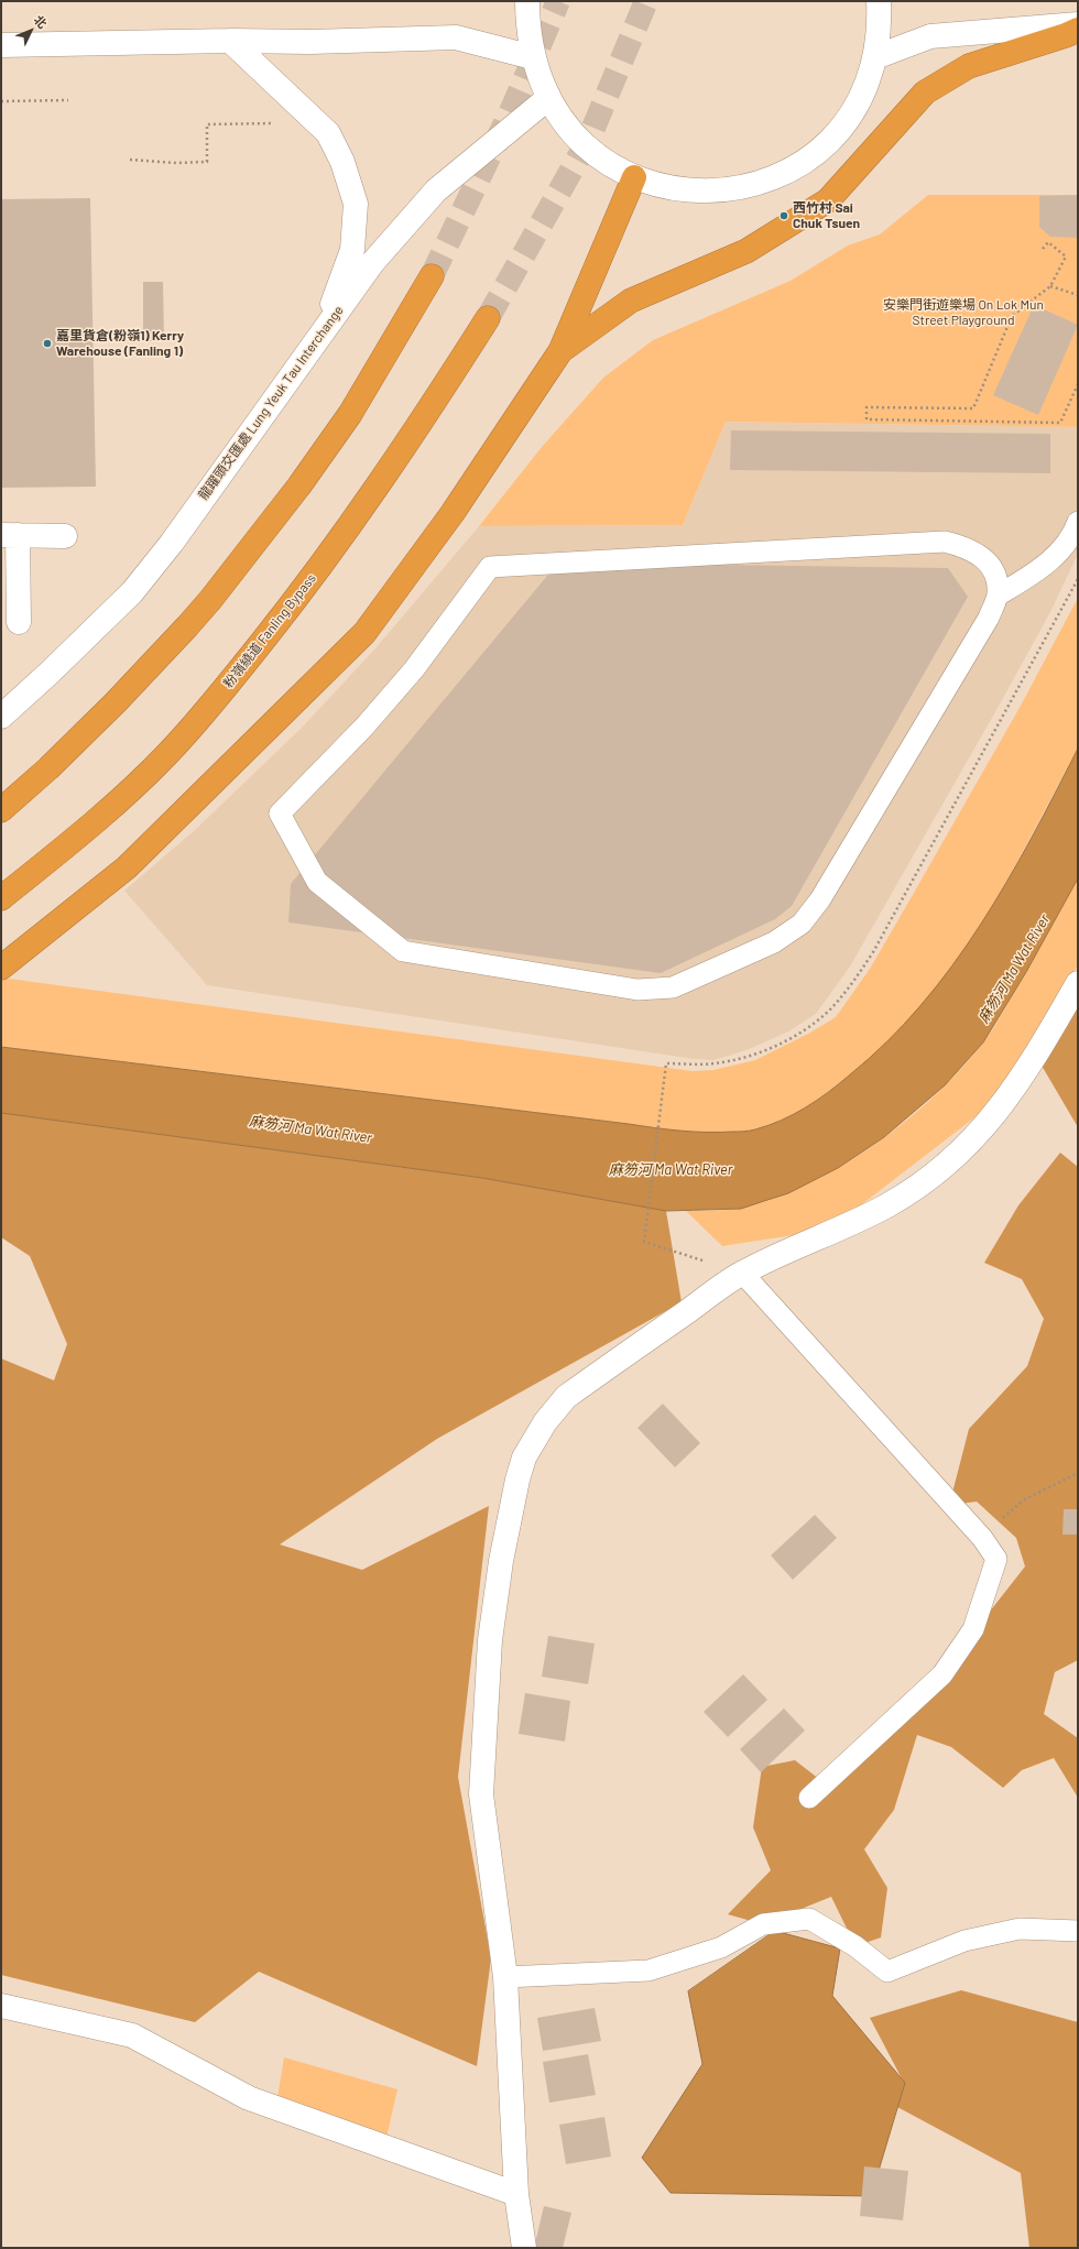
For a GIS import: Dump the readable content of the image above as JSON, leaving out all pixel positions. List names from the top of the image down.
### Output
{
  "streets": {
    "highway": ["粉嶺繞道 Fanling Bypass"],
    "main road": ["龍躍頭交匯處 Lung Yeuk Tau Interchange"]
  },
  "water": ["麻笏河 Ma Wat River"],
  "parks": ["安樂門街遊樂場 On Lok Mun Street Playground"],
  "places": ["西竹村 Sai Chuk Tsuen", "嘉里貨倉(粉嶺1) Kerry Warehouse (Fanling 1)"],
  "north": "top right"
}
